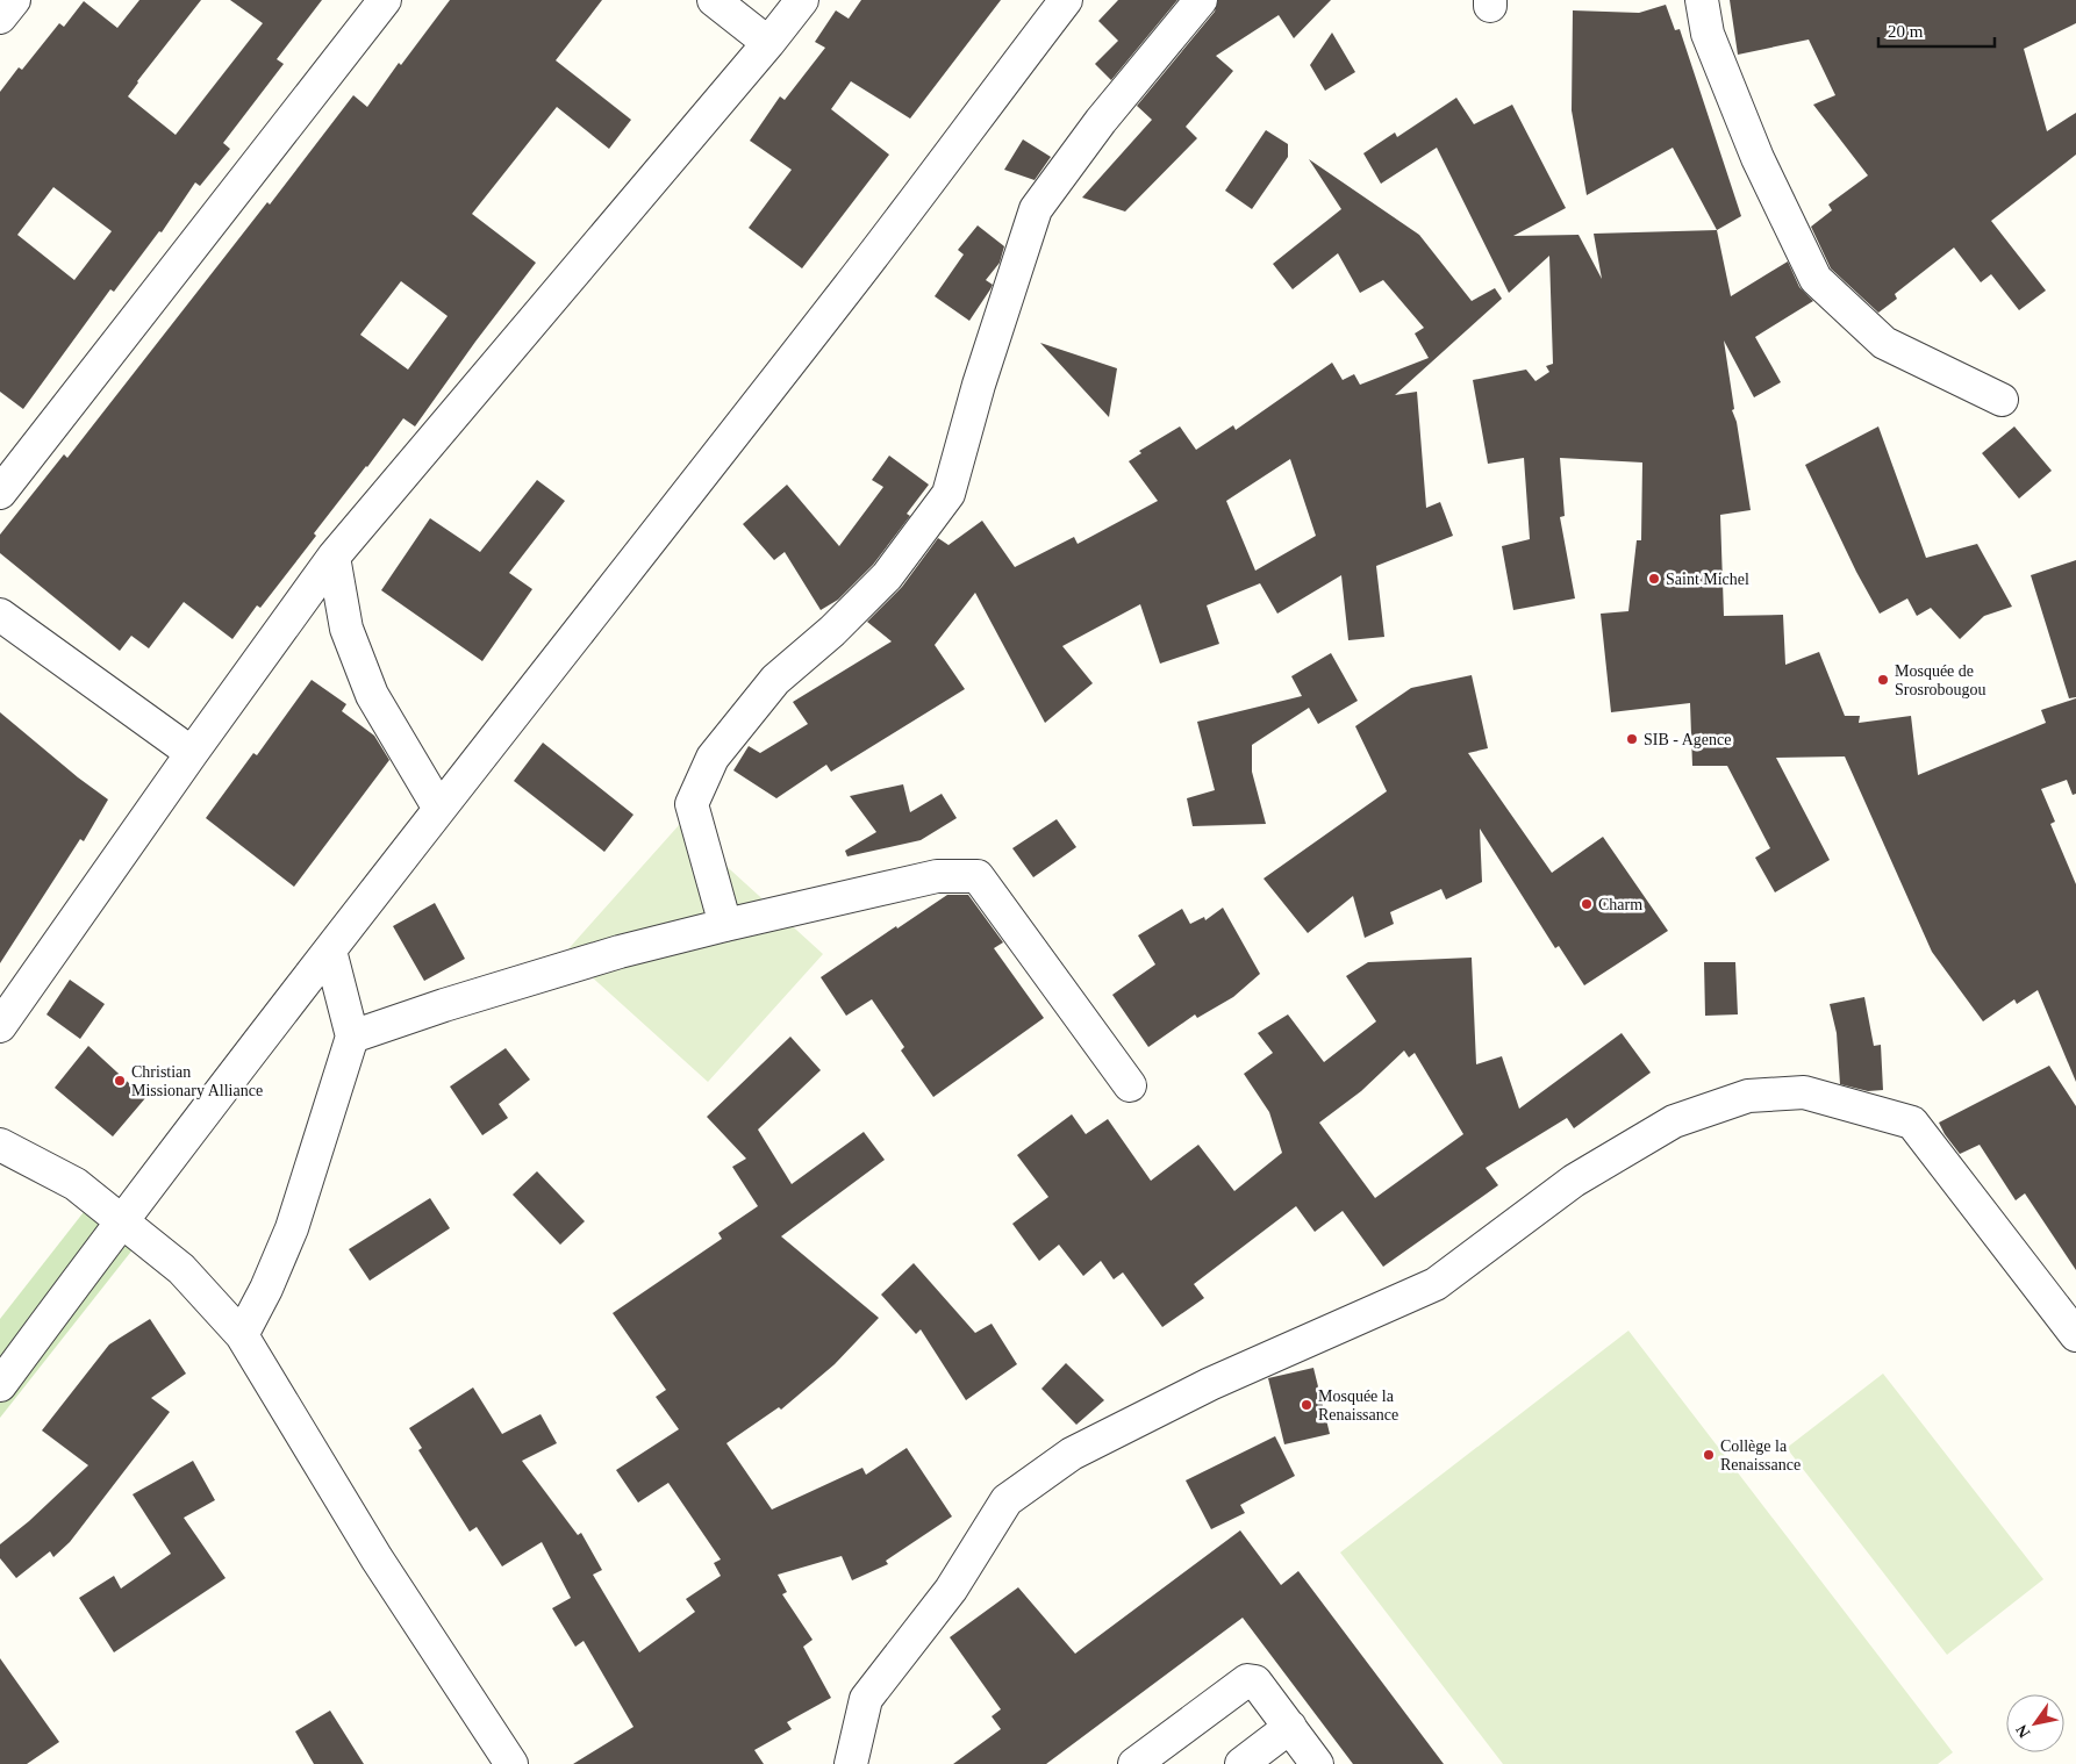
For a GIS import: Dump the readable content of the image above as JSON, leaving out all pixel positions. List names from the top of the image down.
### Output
{
  "places": [
    "Saint Michel",
    "Mosquée de Srosrobougou",
    "SIB - Agence",
    "Charm",
    "Christian Missionary Alliance",
    "Mosquée la Renaissance",
    "Collège la Renaissance"
  ],
  "scale_bar": "20 m",
  "north": "bottom left"
}
